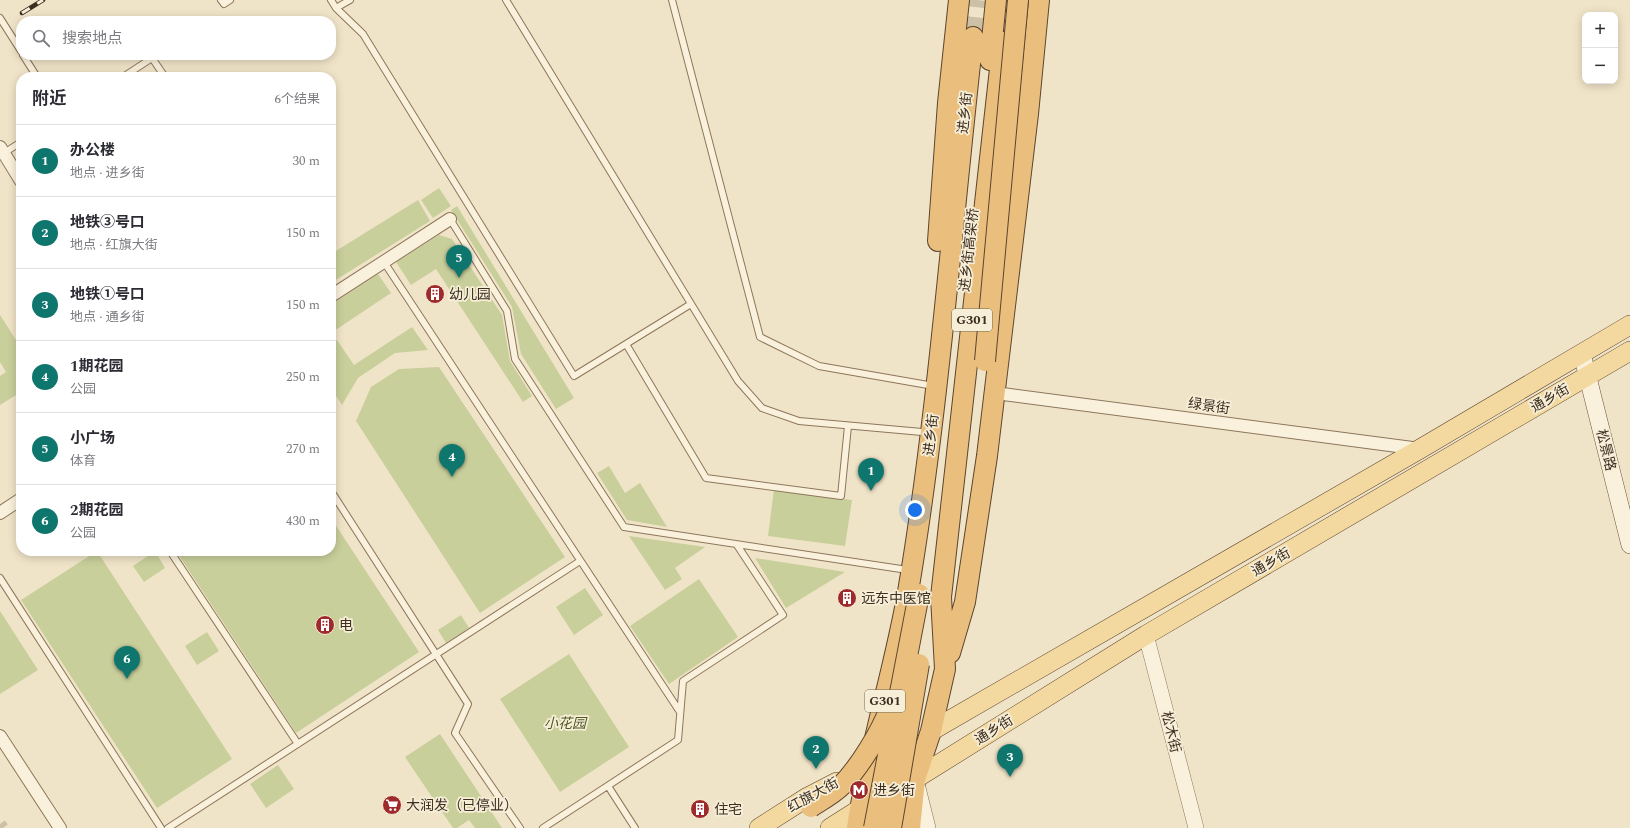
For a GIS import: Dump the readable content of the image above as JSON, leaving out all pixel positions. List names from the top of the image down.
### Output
{
  "streets": {
    "highway": [
      "进乡街",
      "进乡街高架桥",
      "G301",
      "红旗大街"
    ],
    "main road": ["通乡街", "松景路"],
    "street": ["绿景街", "松木街"]
  },
  "crossings": [
    ["进乡街", "通乡街"],
    ["进乡街", "红旗大街"],
    ["通乡街", "绿景街"],
    ["通乡街", "松景路"],
    ["通乡街", "松木街"],
    ["通乡街", "红旗大街"]
  ],
  "parks": ["小花园"],
  "places": {
    "building": [
      "幼儿园",
      "远东中医馆",
      "电",
      "住宅"
    ],
    "metro station": ["进乡街"],
    "supermarket": ["大润发（已停业）"]
  },
  "page": {
    "map_buttons": ["+", "−"],
    "search": "搜索地点",
    "heading": ["附近", "6个结果"],
    "list": [
      {
        "mark": "1",
        "name": "办公楼",
        "note": "地点 · 进乡街",
        "value": "30 m"
      },
      {
        "mark": "2",
        "name": "地铁③号口",
        "note": "地点 · 红旗大街",
        "value": "150 m"
      },
      {
        "mark": "3",
        "name": "地铁①号口",
        "note": "地点 · 通乡街",
        "value": "150 m"
      },
      {
        "mark": "4",
        "name": "1期花园",
        "note": "公园",
        "value": "250 m"
      },
      {
        "mark": "5",
        "name": "小广场",
        "note": "体育",
        "value": "270 m"
      },
      {
        "mark": "6",
        "name": "2期花园",
        "note": "公园",
        "value": "430 m"
      }
    ],
    "pins": [
      "5",
      "4",
      "1",
      "6",
      "2",
      "3"
    ]
  }
}
